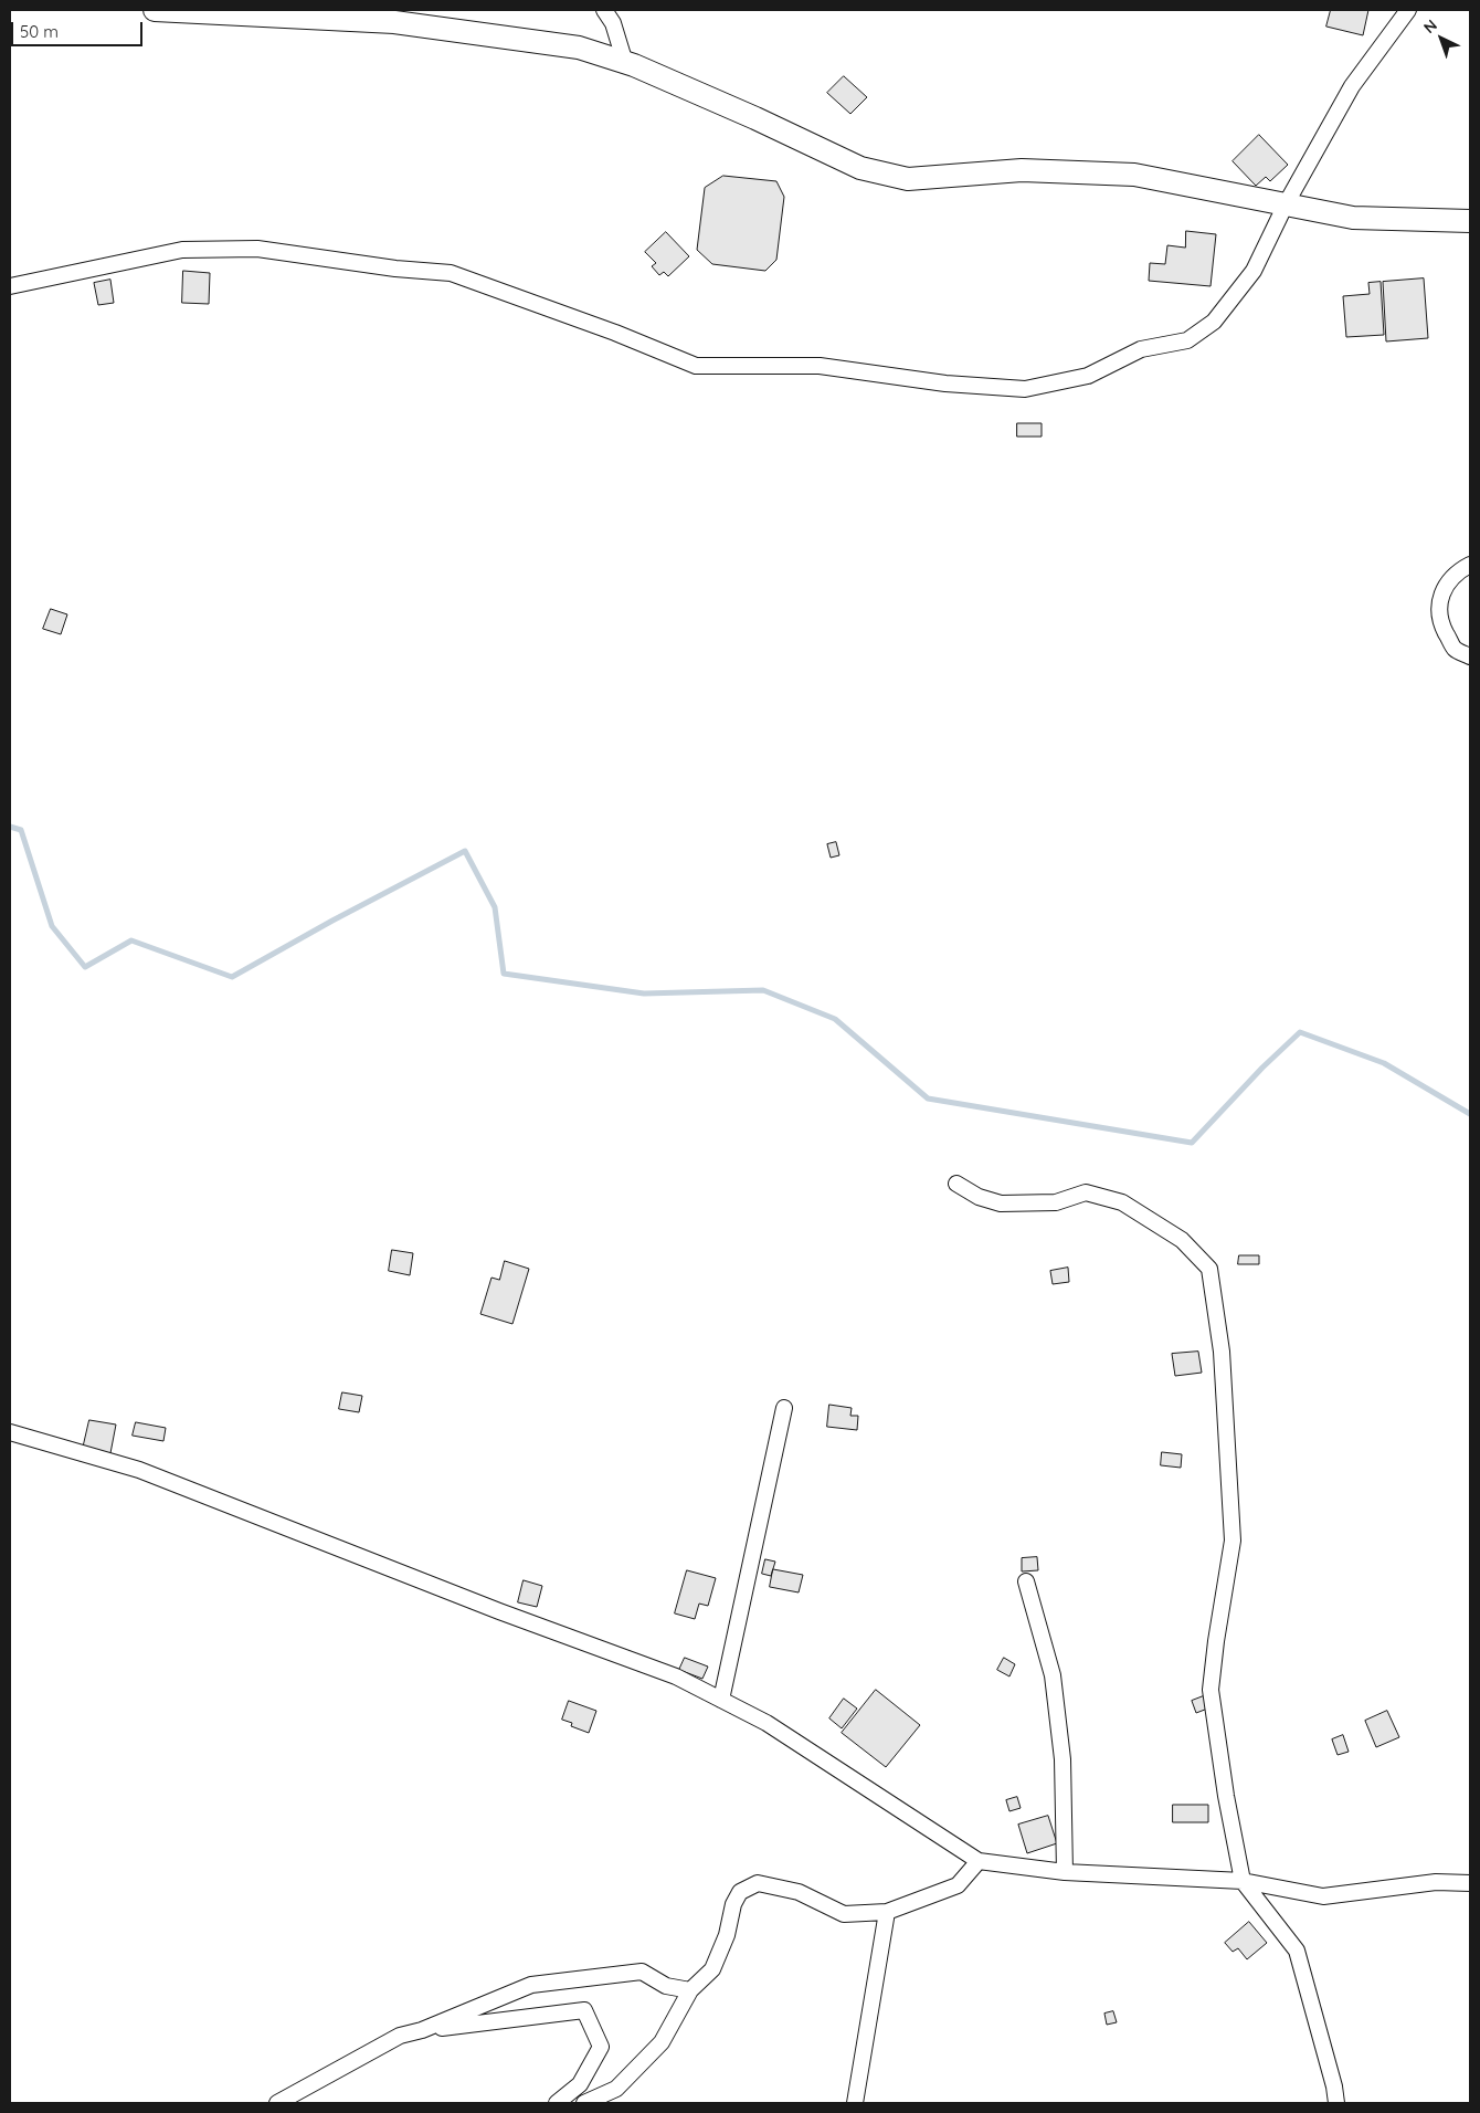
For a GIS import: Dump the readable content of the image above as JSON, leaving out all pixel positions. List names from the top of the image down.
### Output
{
  "scale_bar": "50 m",
  "north": "top left"
}
